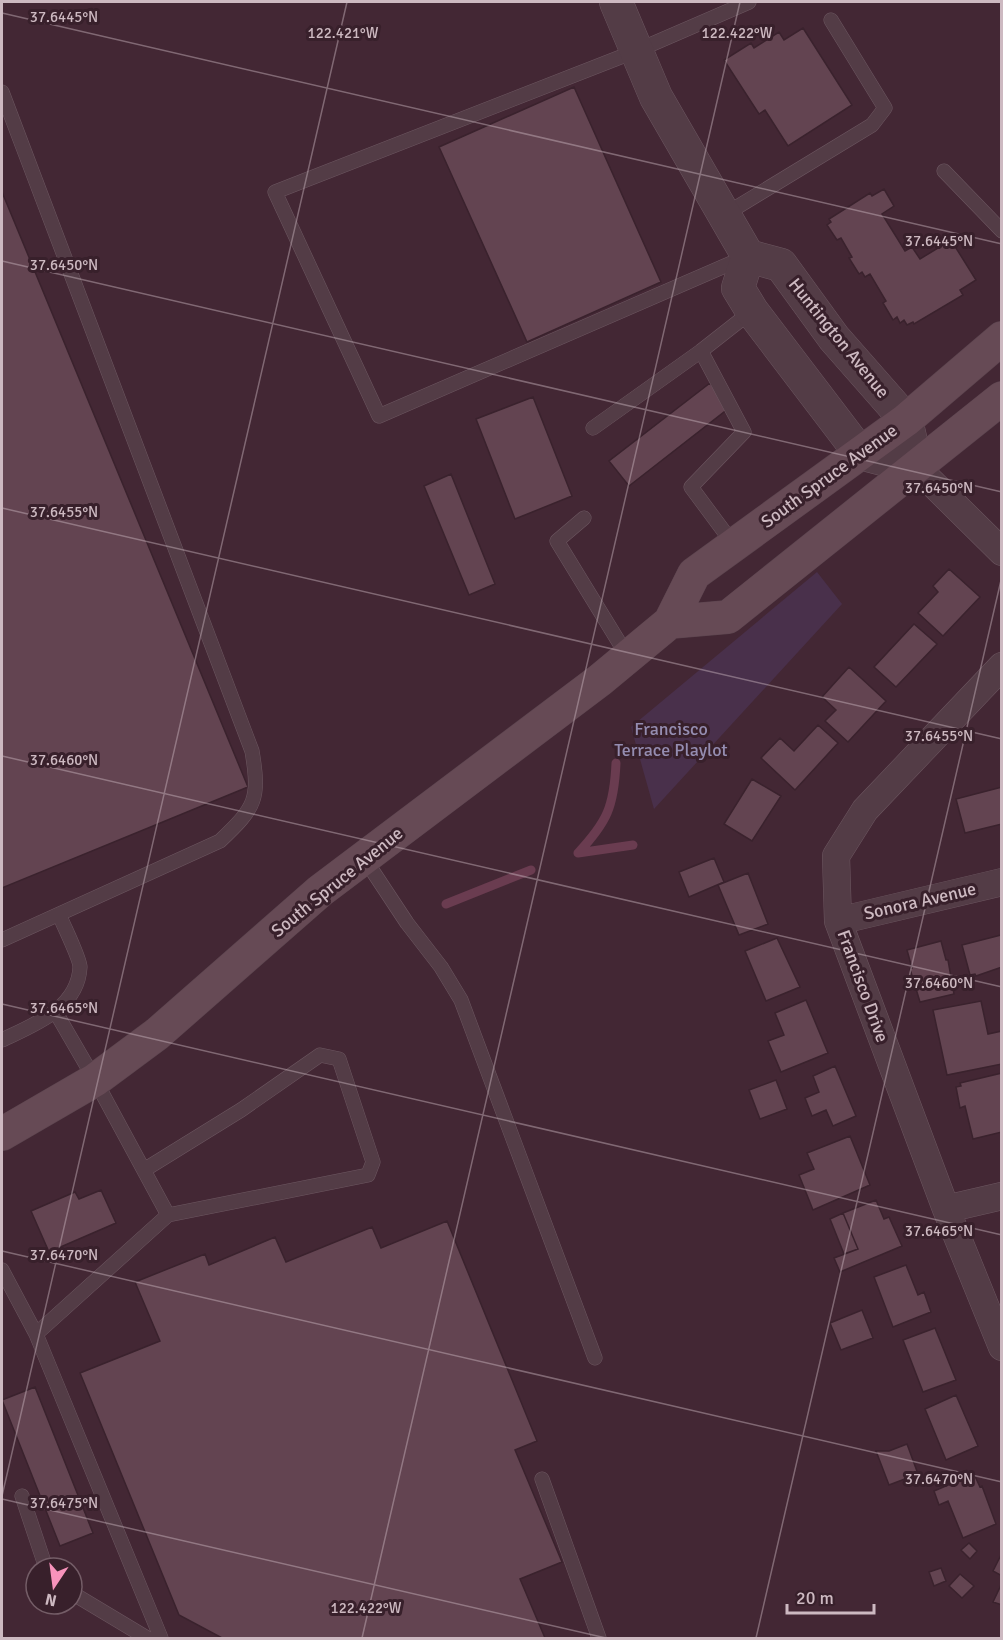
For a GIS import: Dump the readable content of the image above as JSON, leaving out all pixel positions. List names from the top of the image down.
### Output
{
  "streets": {
    "main road": ["South Spruce Avenue"],
    "street": ["Huntington Avenue", "Sonora Avenue", "Francisco Drive"]
  },
  "crossings": [
    ["Huntington Avenue", "South Spruce Avenue"],
    ["Sonora Avenue", "Francisco Drive"]
  ],
  "parks": ["Francisco Terrace Playlot"],
  "scale_bar": "20 m",
  "north": "bottom",
  "coordinates": [
    "37.6445°N",
    "122.421°W",
    "122.422°W",
    "37.6450°N",
    "37.6455°N",
    "37.6460°N",
    "37.6465°N",
    "37.6470°N",
    "37.6475°N"
  ]
}
